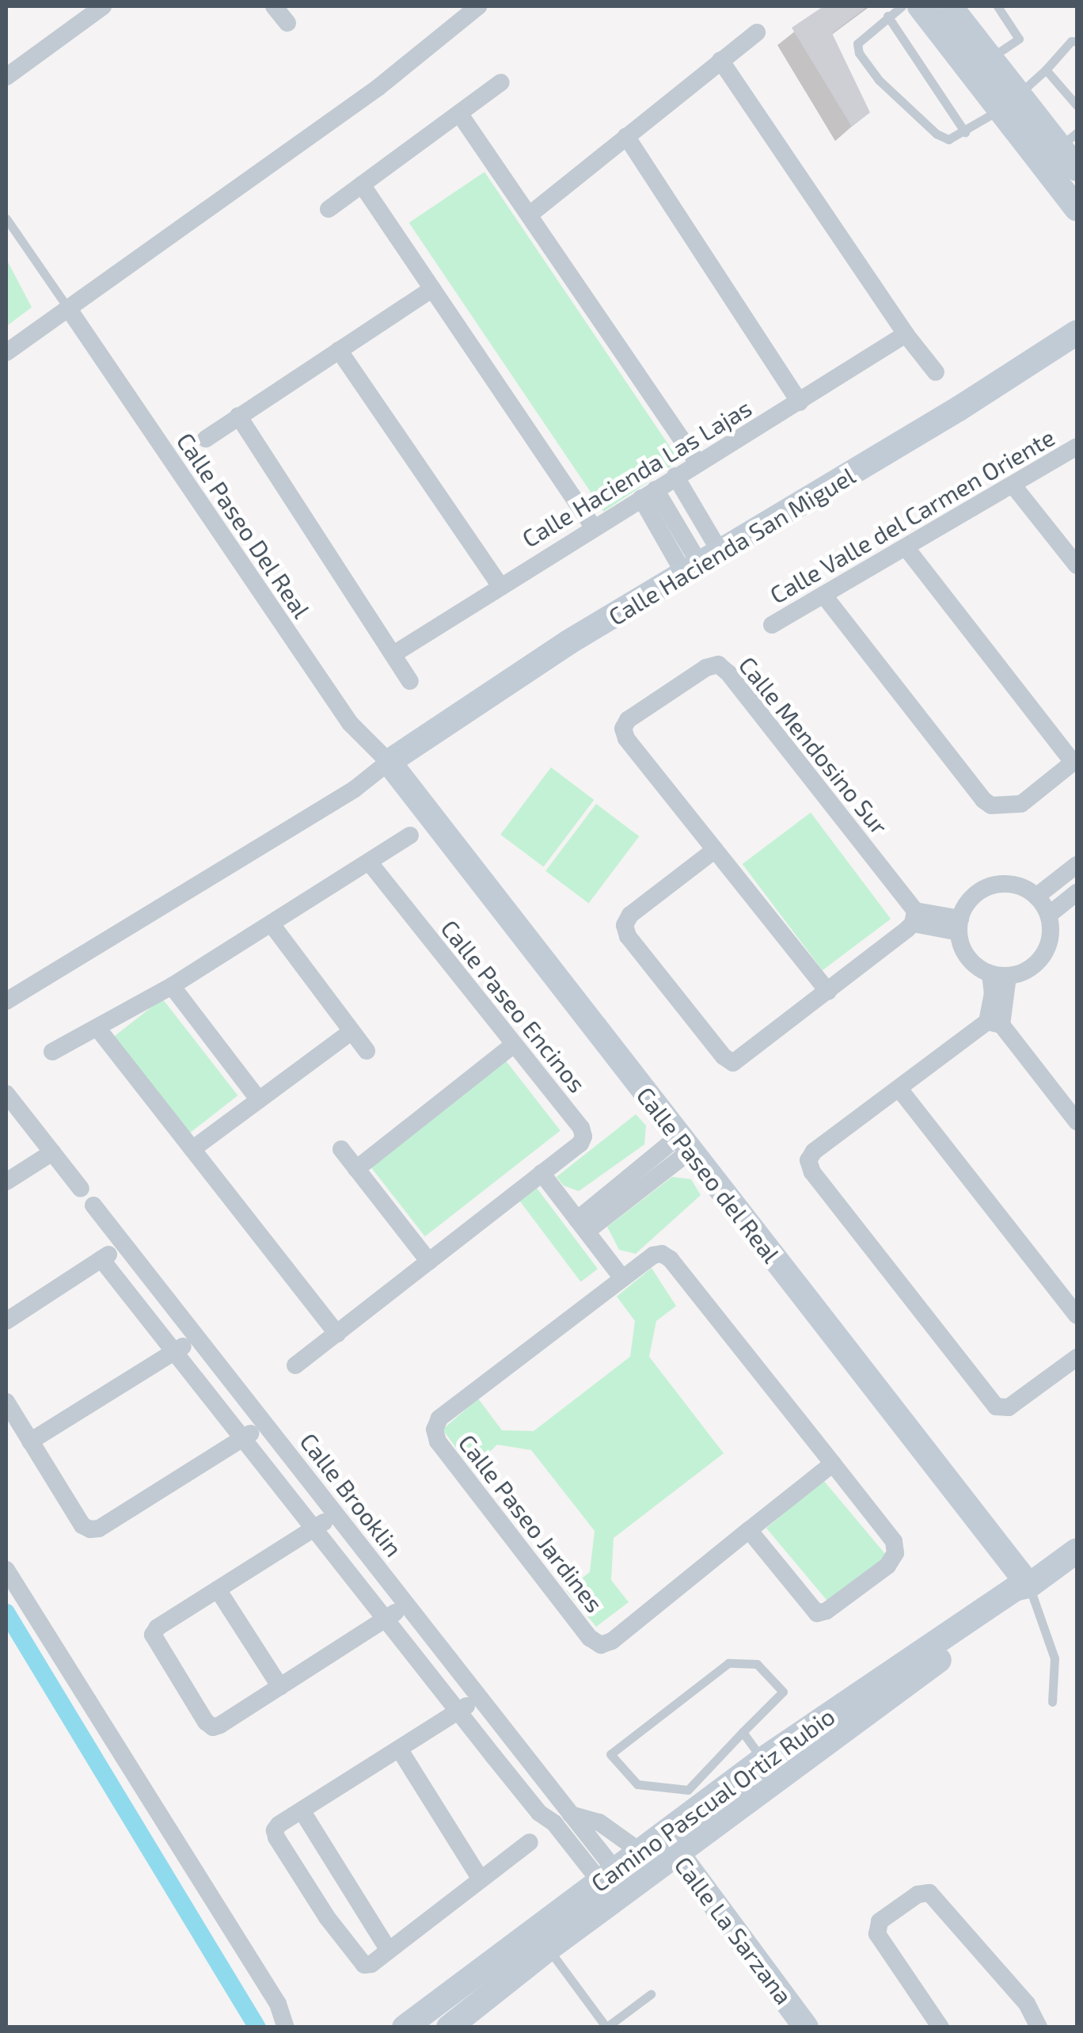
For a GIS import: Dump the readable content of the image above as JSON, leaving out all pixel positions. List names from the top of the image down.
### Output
{
  "streets": {
    "street": [
      "Calle Hacienda Las Lajas",
      "Calle Valle del Carmen Oriente",
      "Calle Paseo Del Real",
      "Calle Hacienda San Miguel",
      "Calle Mendosino Sur",
      "Calle Paseo Encinos",
      "Calle Paseo del Real",
      "Calle Brooklin",
      "Calle Paseo Jardines",
      "Camino Pascual Ortiz Rubio",
      "Calle La Sarzana"
    ]
  },
  "crossings": [
    ["Calle Paseo Del Real", "Calle Hacienda San Miguel"],
    ["Calle Paseo Del Real", "Calle Paseo del Real"],
    ["Calle Hacienda San Miguel", "Calle Paseo del Real"],
    ["Calle Paseo del Real", "Camino Pascual Ortiz Rubio"],
    ["Calle Brooklin", "Camino Pascual Ortiz Rubio"],
    ["Camino Pascual Ortiz Rubio", "Calle La Sarzana"]
  ]
}
